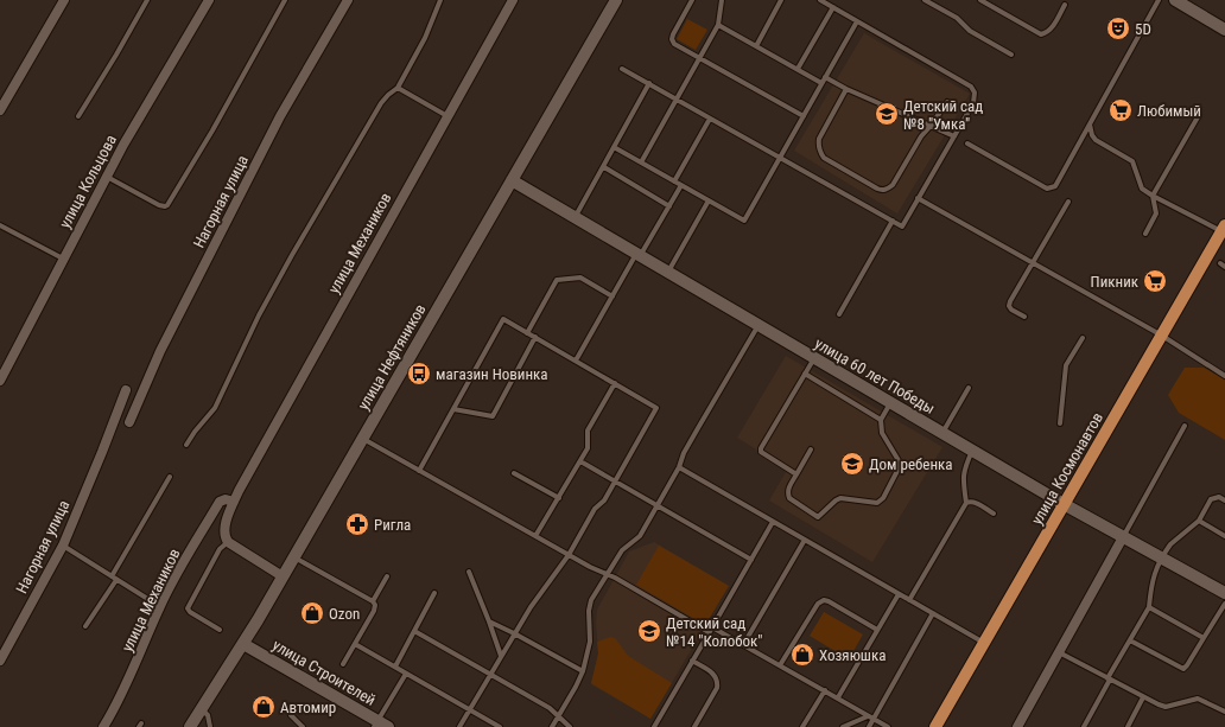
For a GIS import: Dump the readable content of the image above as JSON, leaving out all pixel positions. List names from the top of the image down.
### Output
{
  "streets": {
    "main road": [
      "улица Нефтяников",
      "улица 60 лет Победы",
      "улица Космонавтов",
      "улица Строителей"
    ],
    "street": ["улица Кольцова", "Нагорная улица", "улица Механиков"]
  },
  "crossings": [
    ["улица Нефтяников", "улица 60 лет Победы"],
    ["улица Нефтяников", "улица Строителей"],
    ["улица 60 лет Победы", "улица Космонавтов"]
  ],
  "places": {
    "theatre": ["5D"],
    "supermarket": ["Любимый", "Пикник"],
    "school or university": ["Детский сад №8 \"Умка\"", "Дом ребенка", "Детский сад №14 \"Колобок\""],
    "bus stop": ["магазин Новинка"],
    "pharmacy": ["Ригла"],
    "shop": ["Ozon", "Хозяюшка", "Автомир"]
  }
}
